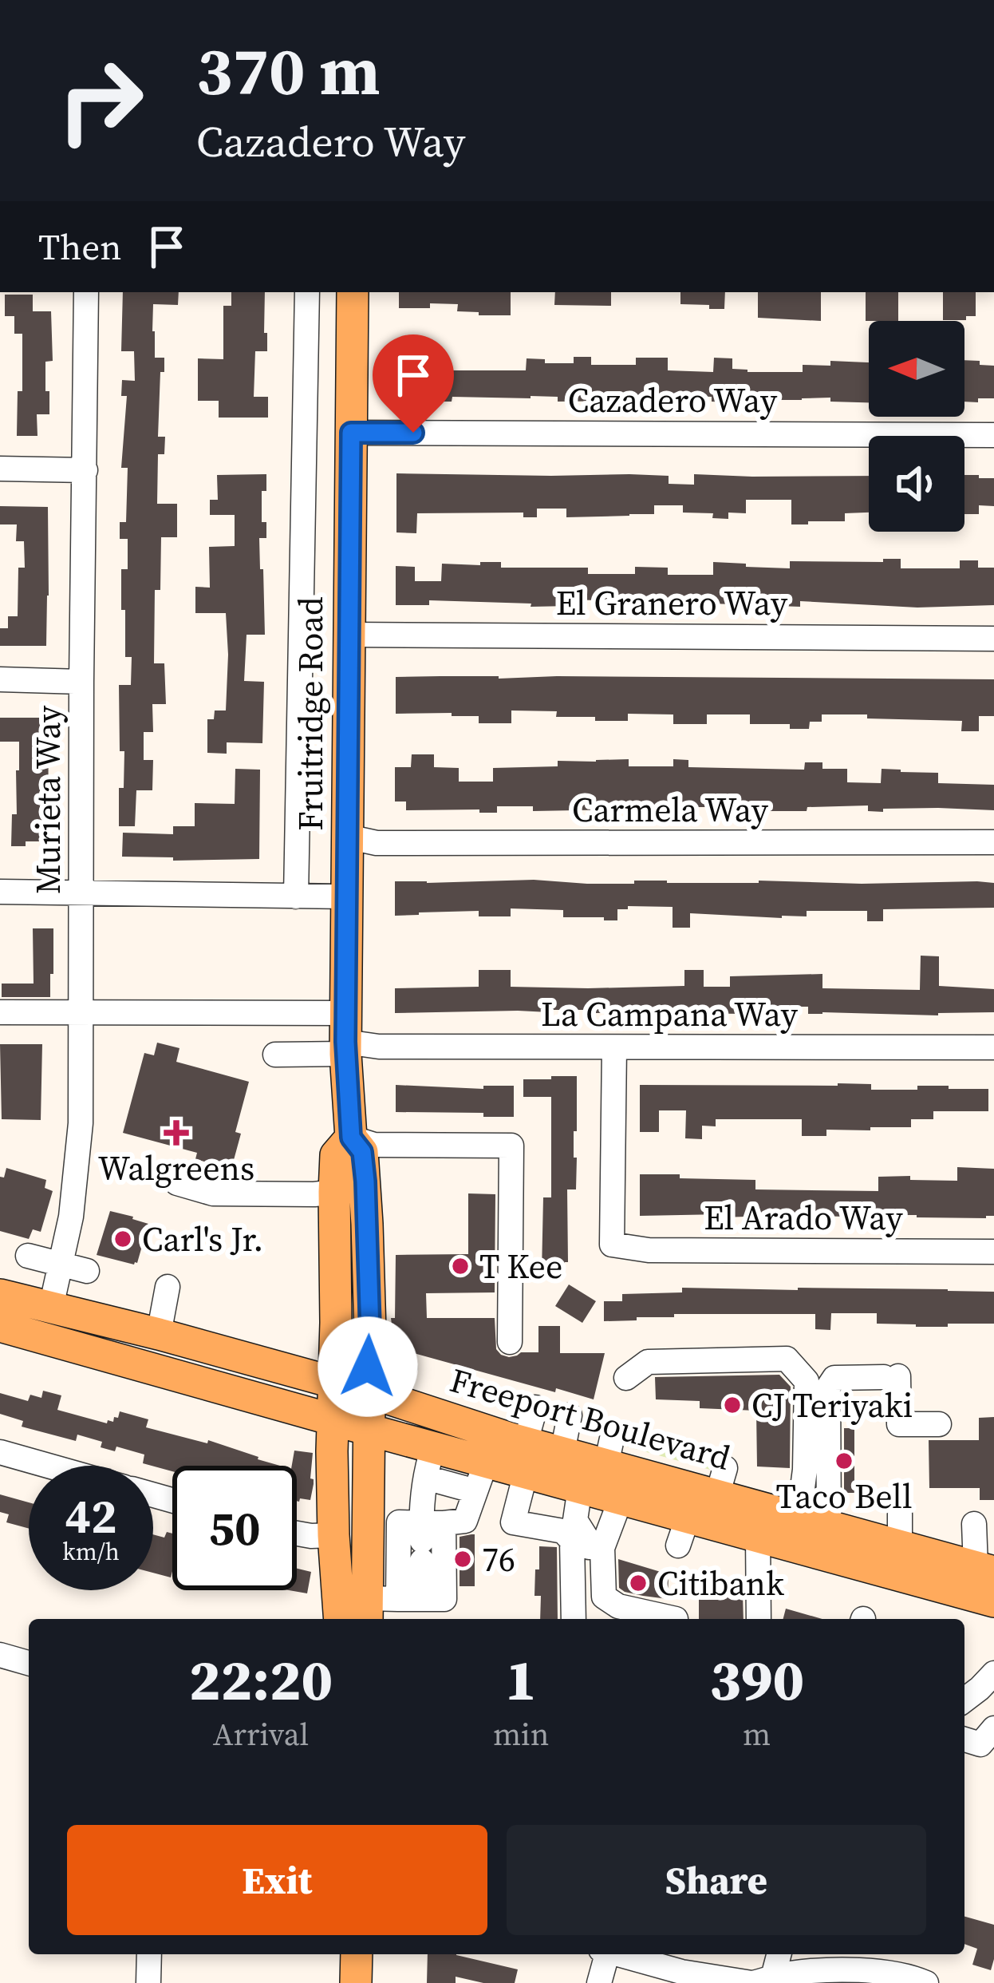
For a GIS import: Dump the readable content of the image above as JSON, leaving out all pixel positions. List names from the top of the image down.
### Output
{
  "streets": {
    "main road": ["Fruitridge Road", "Freeport Boulevard"],
    "street": [
      "Cazadero Way",
      "El Granero Way",
      "Murieta Way",
      "Carmela Way",
      "La Campana Way",
      "El Arado Way"
    ]
  },
  "crossings": [
    ["Cazadero Way", "Fruitridge Road"],
    ["El Granero Way", "Fruitridge Road"],
    ["Fruitridge Road", "Carmela Way"],
    ["Fruitridge Road", "La Campana Way"],
    ["Fruitridge Road", "Freeport Boulevard"],
    ["Murieta Way", "Freeport Boulevard"],
    ["La Campana Way", "El Arado Way"]
  ],
  "places": {
    "health": ["Walgreens"],
    "other": [
      "Carl's Jr.",
      "T Kee",
      "CJ Teriyaki",
      "Taco Bell",
      "76",
      "Citibank"
    ]
  },
  "north": "left",
  "page": {
    "turn": ["370 m", "Cazadero Way"],
    "then": "Then",
    "speed": "42 km/h",
    "limit": "50",
    "eta": [
      "22:20",
      "Arrival",
      "1",
      "min",
      "390",
      "m"
    ],
    "buttons": ["Exit", "Share"]
  }
}
